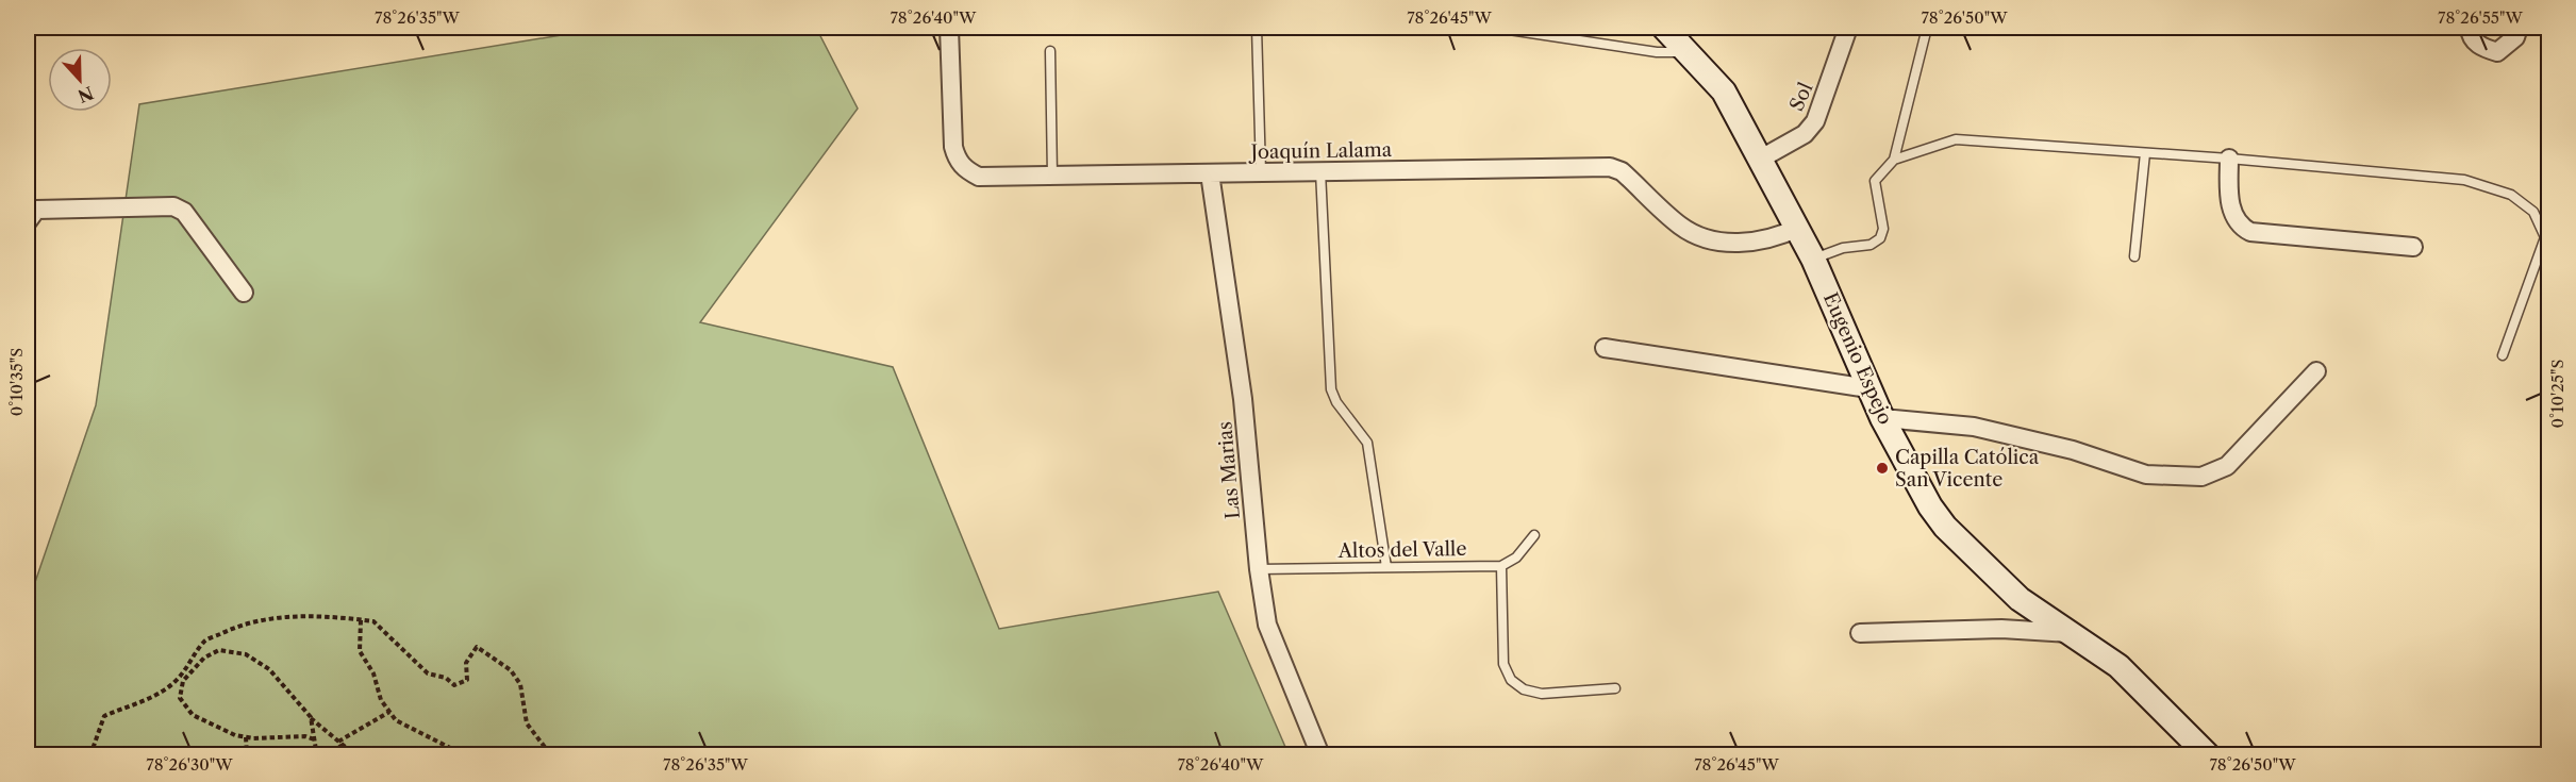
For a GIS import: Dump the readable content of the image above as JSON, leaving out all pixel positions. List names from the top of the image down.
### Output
{
  "streets": {
    "street": [
      "Sol",
      "Joaquín Lalama",
      "Eugenio Espejo",
      "Las Marias"
    ],
    "lane": ["Altos del Valle"]
  },
  "crossings": [
    ["Sol", "Eugenio Espejo"],
    ["Joaquín Lalama", "Eugenio Espejo"],
    ["Joaquín Lalama", "Las Marias"],
    ["Las Marias", "Altos del Valle"]
  ],
  "places": ["Capilla Católica San Vicente"],
  "north": "bottom",
  "coordinates": [
    "78°26'35\"W",
    "78°26'40\"W",
    "78°26'45\"W",
    "78°26'50\"W",
    "78°26'55\"W",
    "0°10'35\"S",
    "0°10'25\"S",
    "78°26'30\"W"
  ]
}
